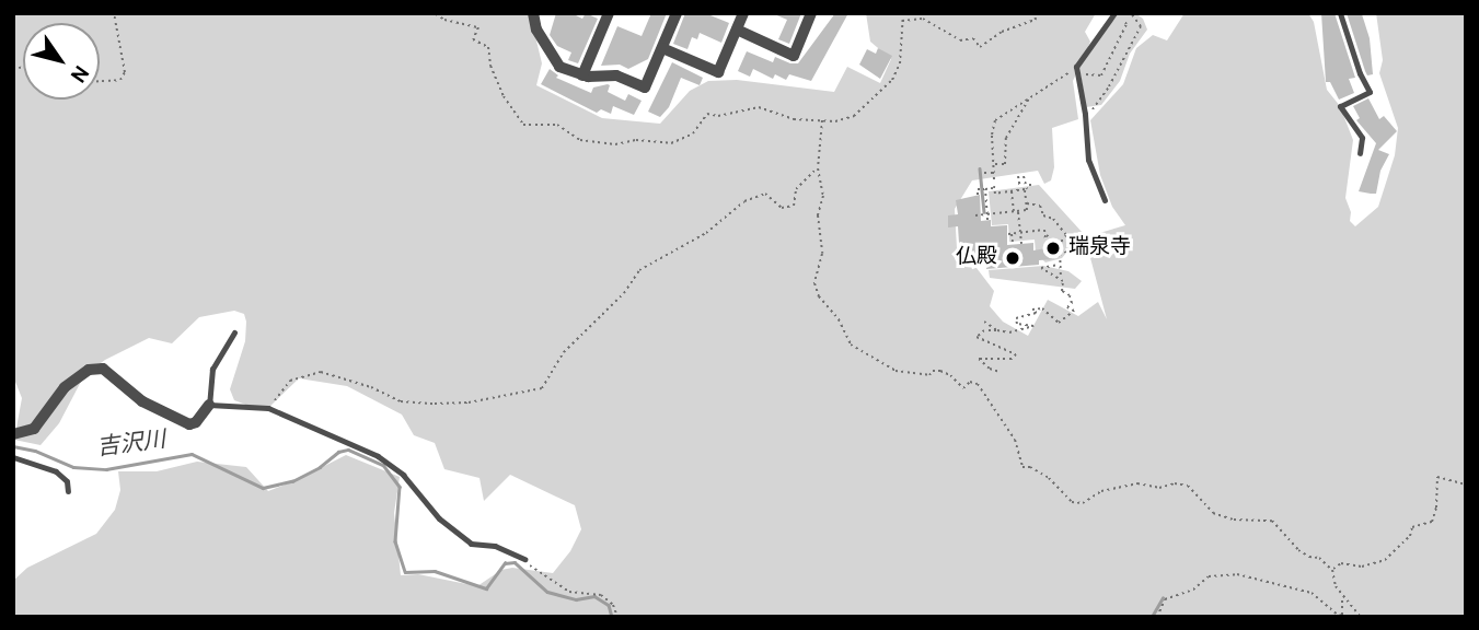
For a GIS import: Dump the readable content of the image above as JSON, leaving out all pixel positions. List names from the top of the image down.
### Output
{
  "water": ["吉沢川"],
  "places": ["瑞泉寺", "仏殿"],
  "north": "bottom right"
}
